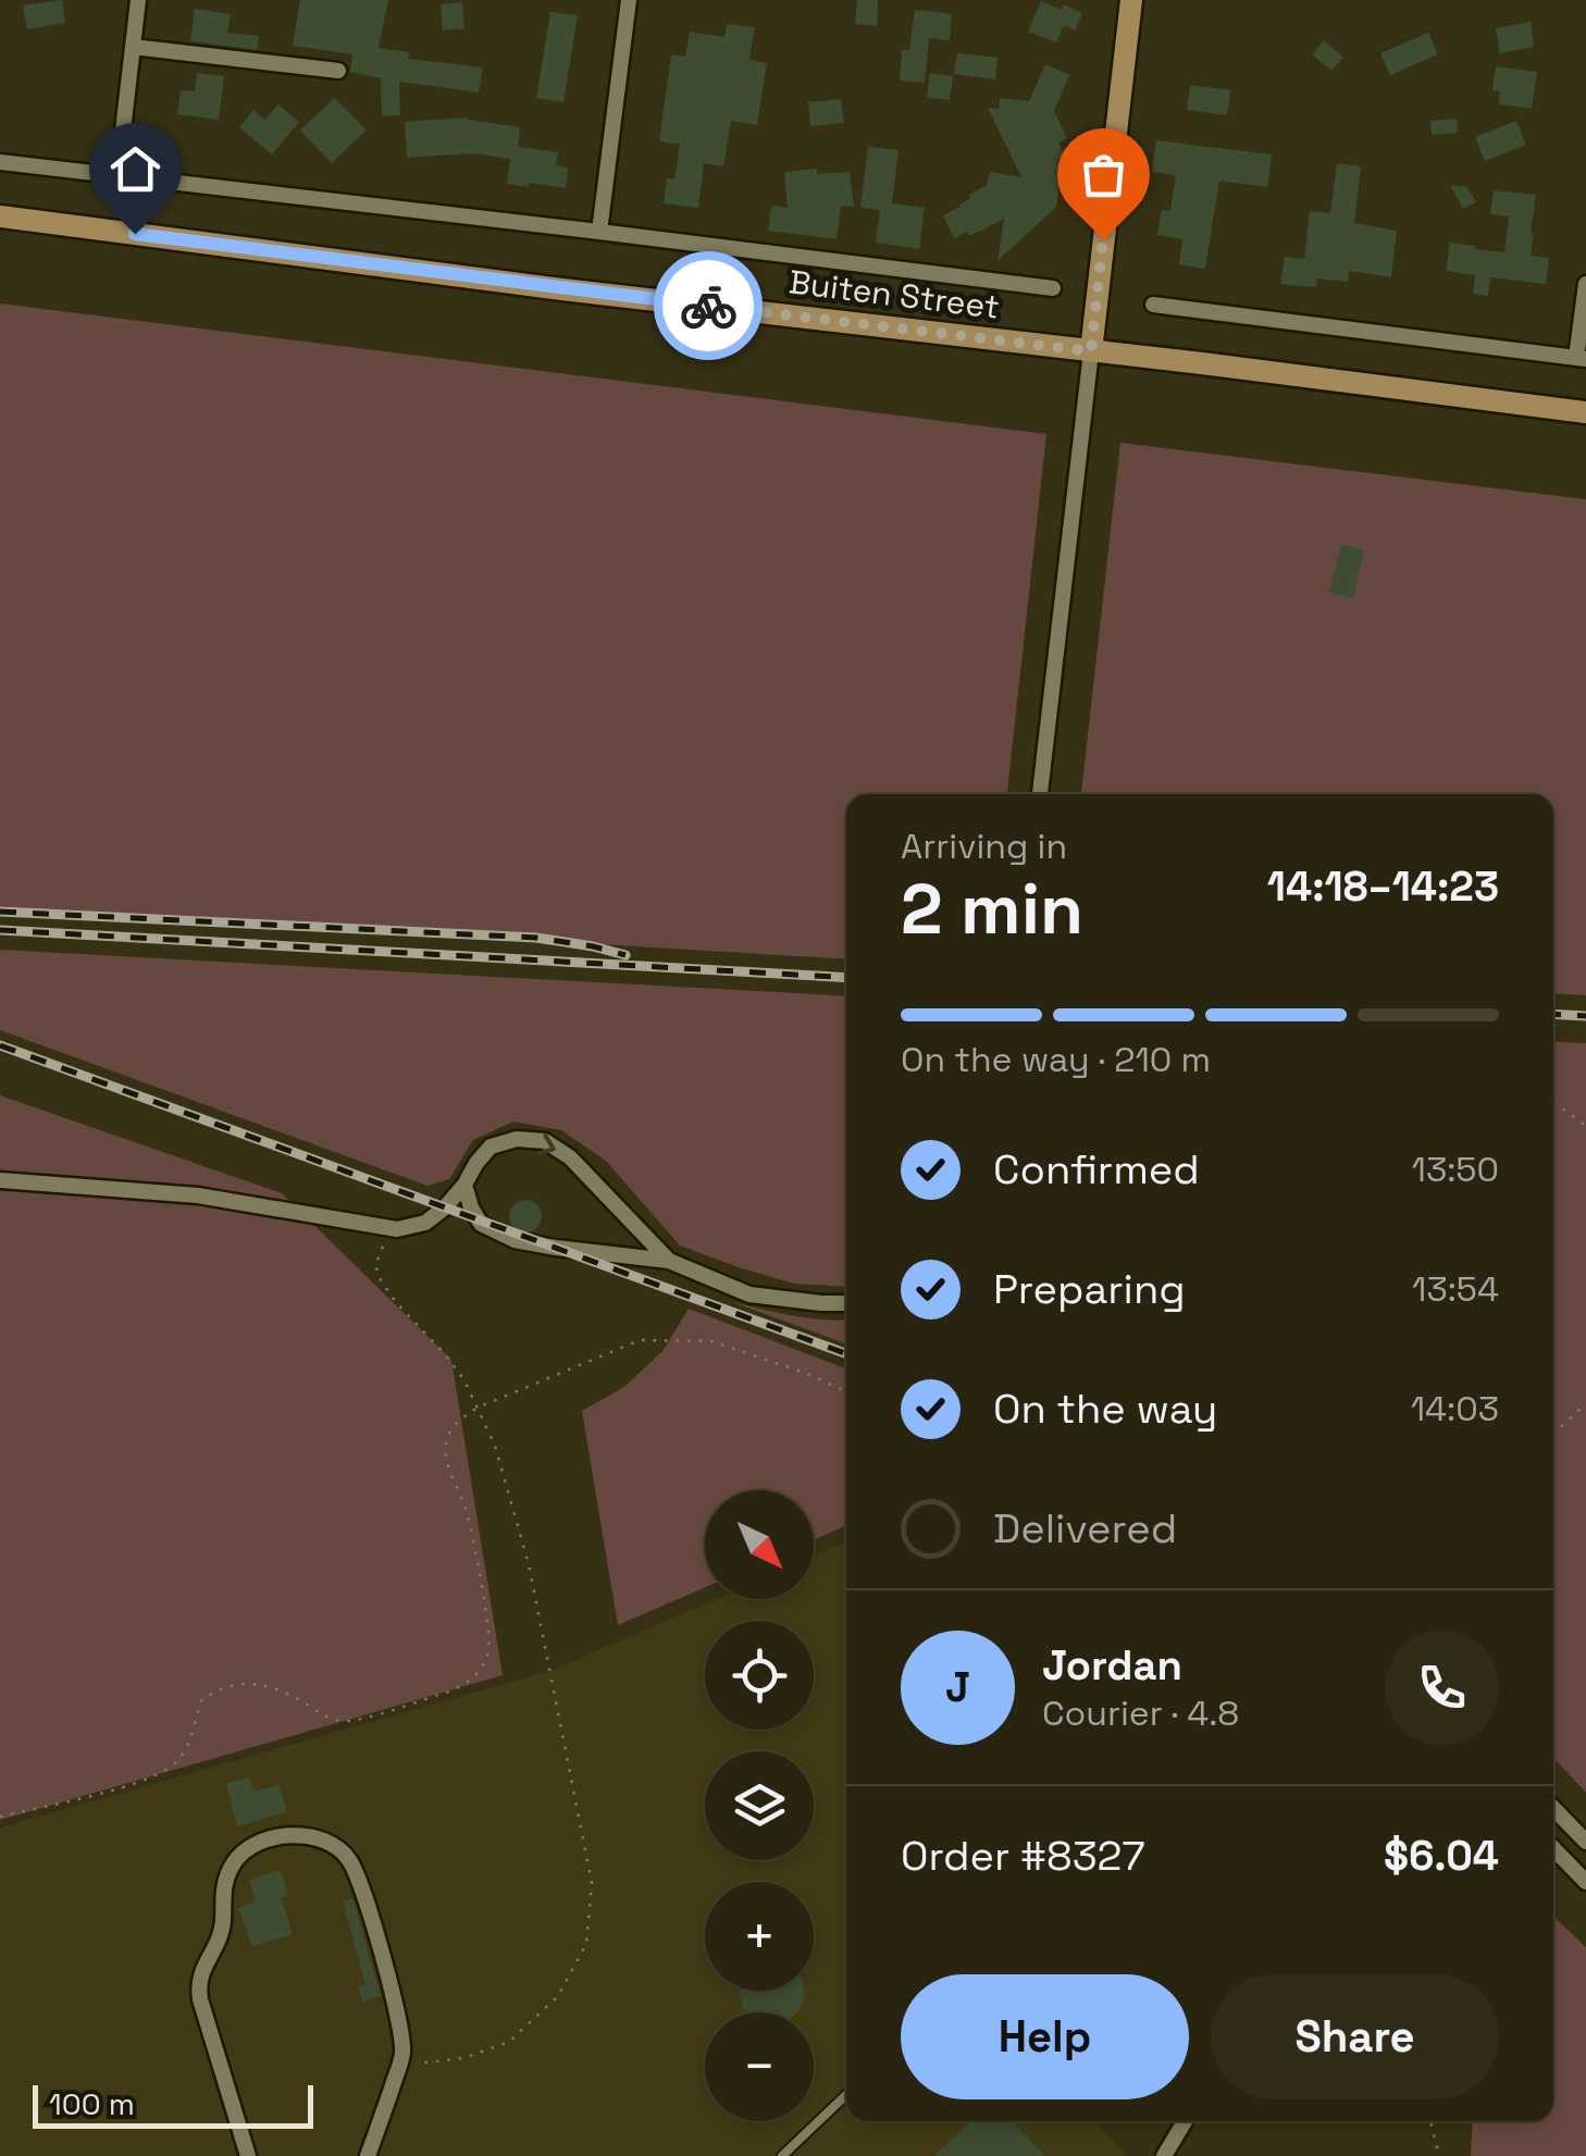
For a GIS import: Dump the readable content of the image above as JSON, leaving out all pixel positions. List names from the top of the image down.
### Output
{
  "streets": {
    "street": ["Buiten Street"]
  },
  "scale_bar": "100 m",
  "north": "bottom right",
  "page": {
    "heading": ["2 min", "Arriving in", "14:18–14:23"],
    "panel": [
      "Jordan",
      "Courier · 4.8",
      "Order #8327",
      "$6.04"
    ],
    "bar": "On the way · 210 m",
    "list": [
      ["Confirmed", "13:50"],
      ["Preparing", "13:54"],
      ["On the way", "14:03"],
      "Delivered"
    ],
    "map_buttons": ["+", "−"],
    "round": "J",
    "buttons": ["Help", "Share"],
    "scale": "100 m"
  }
}
